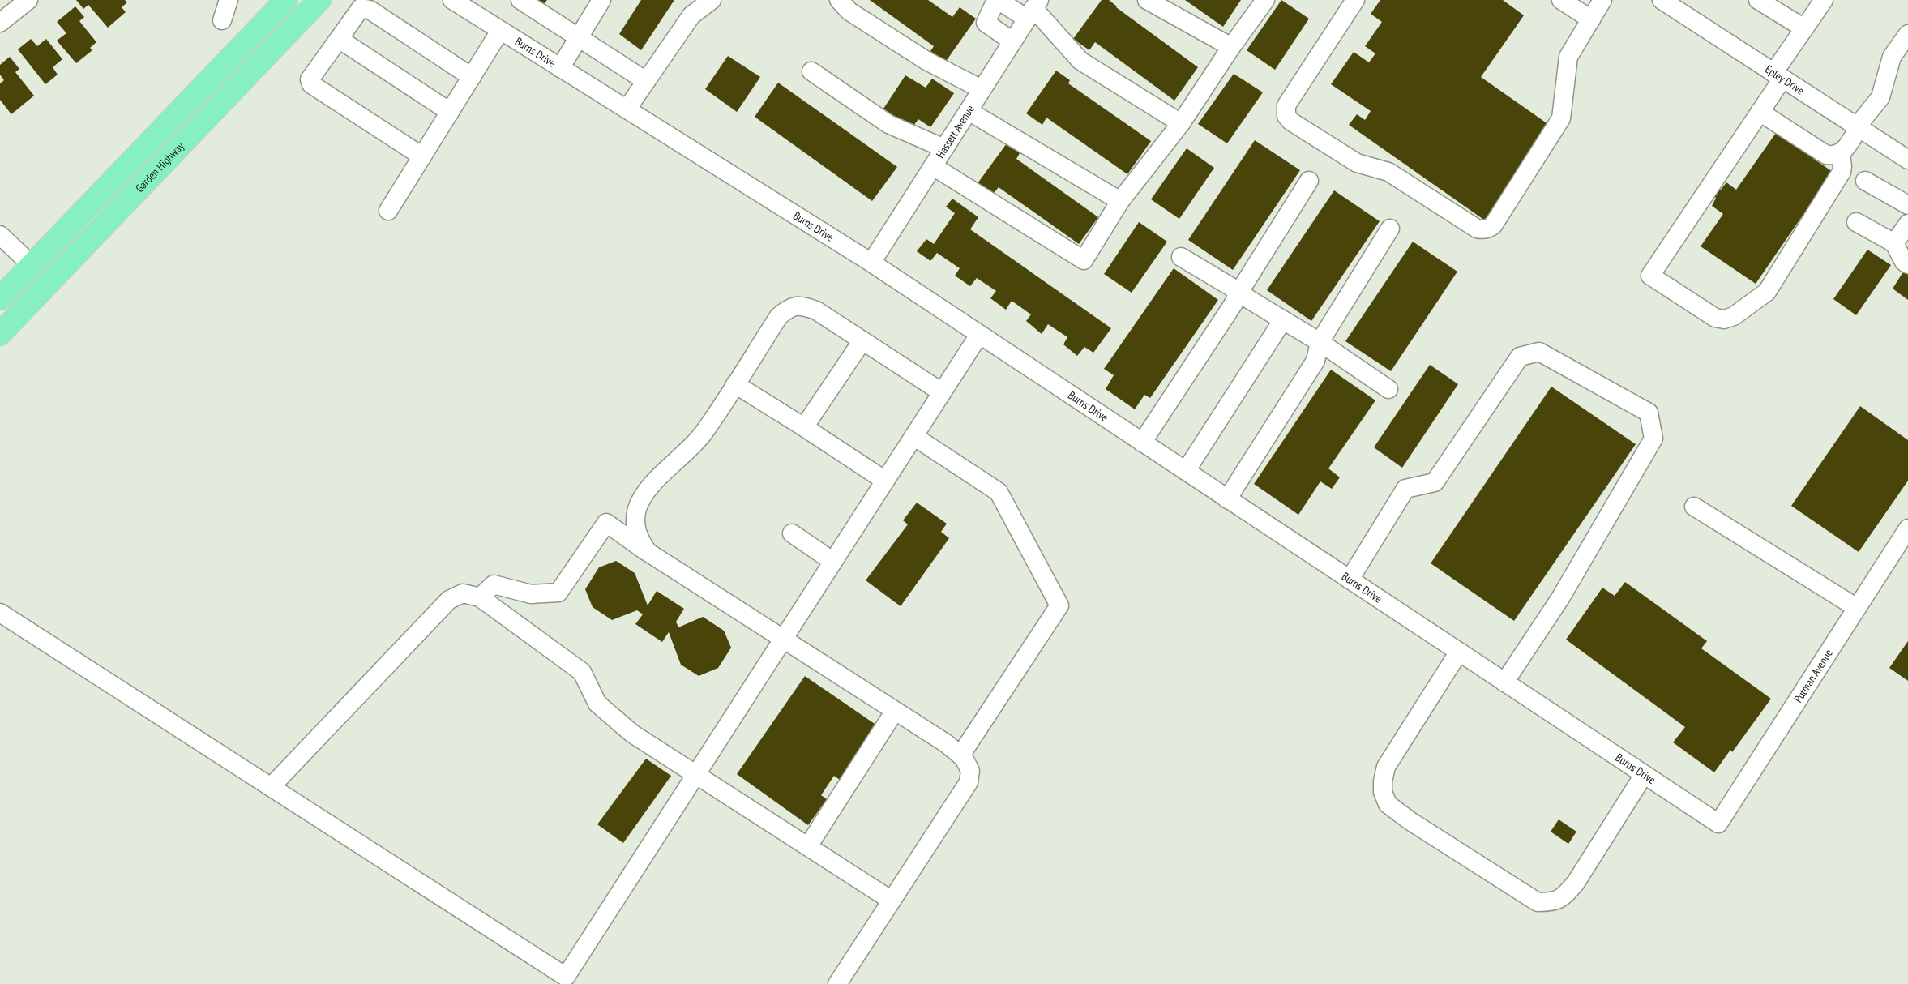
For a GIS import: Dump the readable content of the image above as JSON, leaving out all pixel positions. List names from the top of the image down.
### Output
{
  "streets": {
    "main road": ["Garden Highway"],
    "street": [
      "Burns Drive",
      "Epley Drive",
      "Hassett Avenue",
      "Putman Avenue"
    ]
  },
  "crossings": [
    ["Burns Drive", "Hassett Avenue"],
    ["Burns Drive", "Putman Avenue"]
  ]
}
